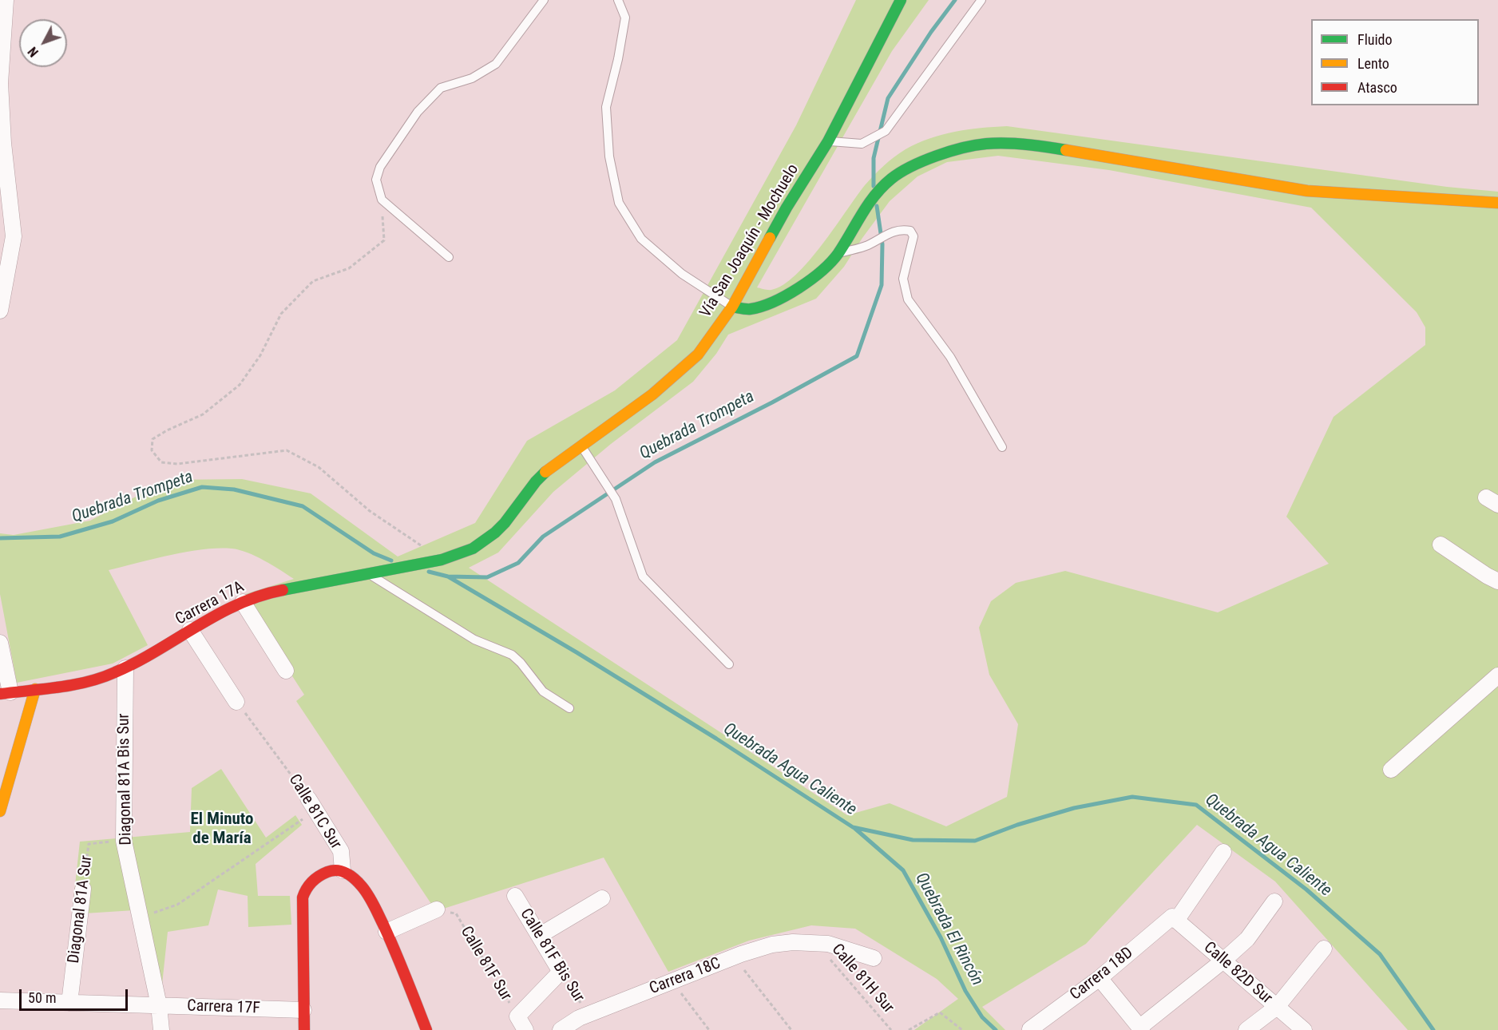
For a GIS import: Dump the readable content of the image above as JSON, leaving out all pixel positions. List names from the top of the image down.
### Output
{
  "streets": {
    "street": [
      "Vía San Joaquín - Mochuelo",
      "Carrera 17A",
      "Diagonal 81A Bis Sur",
      "Calle 81C Sur",
      "Diagonal 81A Sur",
      "Calle 81F Bis Sur",
      "Calle 81F Sur",
      "Calle 82D Sur",
      "Carrera 18D",
      "Carrera 18C",
      "Carrera 17F"
    ],
    "path": ["Calle 81H Sur"]
  },
  "crossings": [
    ["Vía San Joaquín - Mochuelo", "Carrera 17A"],
    ["Carrera 17A", "Diagonal 81A Bis Sur"],
    ["Diagonal 81A Bis Sur", "Diagonal 81A Sur"],
    ["Diagonal 81A Bis Sur", "Carrera 17F"],
    ["Diagonal 81A Sur", "Carrera 17F"],
    ["Calle 81F Bis Sur", "Carrera 18C"],
    ["Calle 82D Sur", "Carrera 18D"],
    ["Carrera 18C", "Calle 81H Sur"]
  ],
  "districts": ["El Minuto de María"],
  "water": ["Quebrada Trompeta", "Quebrada Agua Caliente", "Quebrada El Rincón"],
  "legend": ["Fluido", "Lento", "Atasco"],
  "scale_bar": "50 m",
  "north": "bottom left"
}
